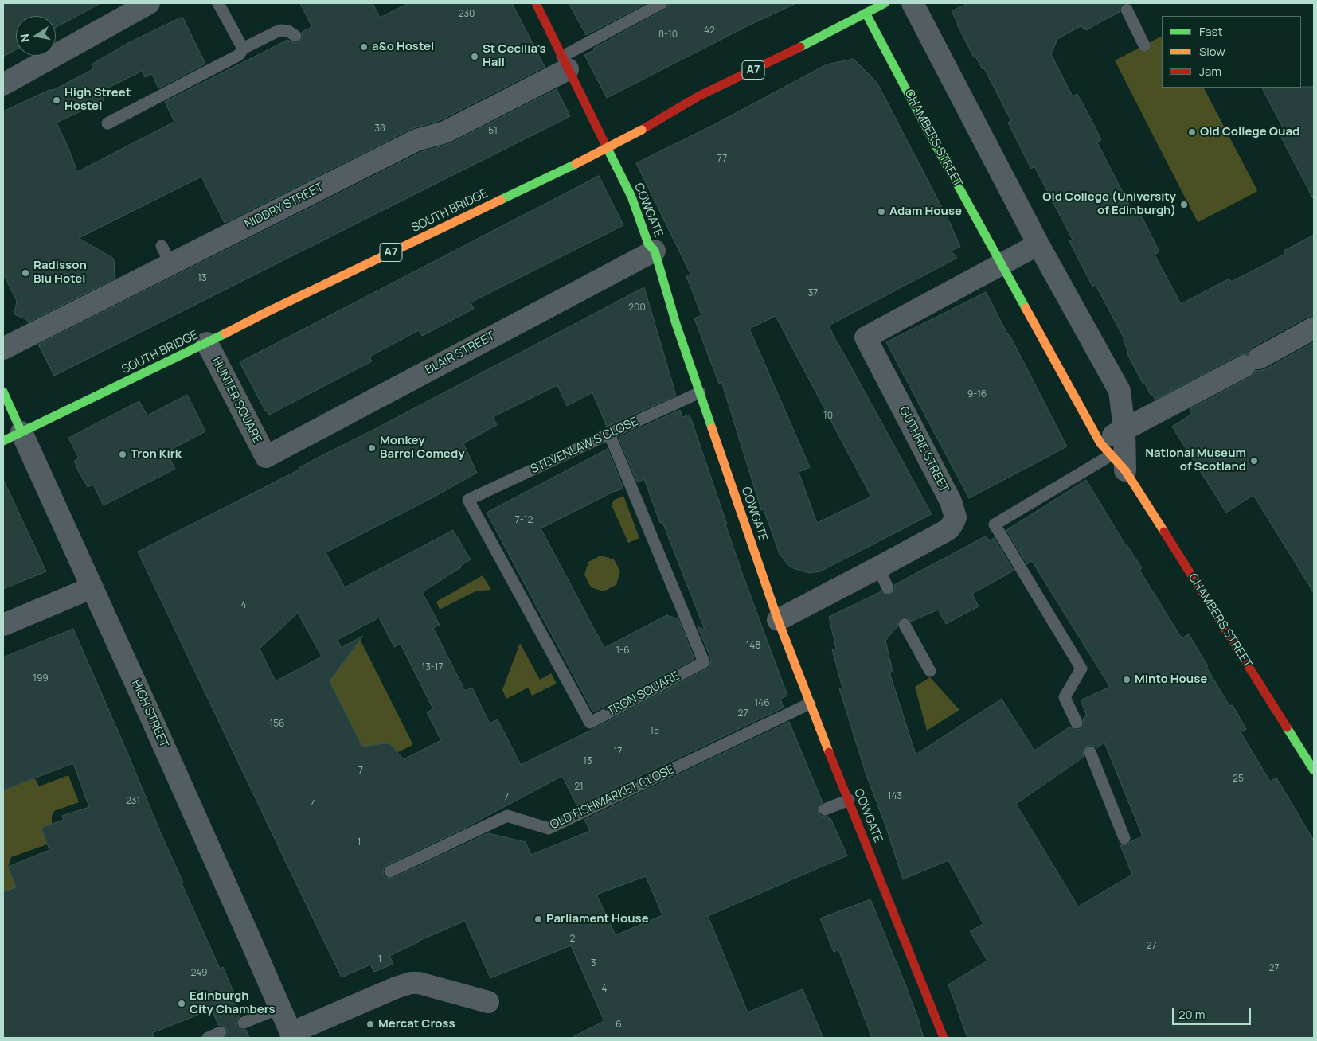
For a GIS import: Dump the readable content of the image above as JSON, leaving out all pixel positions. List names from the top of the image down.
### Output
{
  "streets": {
    "street": [
      "A7",
      "CHAMBERS STREET",
      "NIDDRY STREET",
      "COWGATE",
      "SOUTH BRIDGE",
      "BLAIR STREET",
      "HUNTER SQUARE",
      "GUTHRIE STREET",
      "HIGH STREET"
    ],
    "lane": ["STEVENLAW'S CLOSE", "TRON SQUARE", "OLD FISHMARKET CLOSE"]
  },
  "crossings": [
    ["CHAMBERS STREET", "SOUTH BRIDGE"],
    ["CHAMBERS STREET", "GUTHRIE STREET"],
    ["NIDDRY STREET", "COWGATE"],
    ["COWGATE", "BLAIR STREET"],
    ["COWGATE", "STEVENLAW'S CLOSE"],
    ["COWGATE", "GUTHRIE STREET"],
    ["COWGATE", "OLD FISHMARKET CLOSE"],
    ["SOUTH BRIDGE", "HUNTER SQUARE"],
    ["SOUTH BRIDGE", "HIGH STREET"],
    ["BLAIR STREET", "HUNTER SQUARE"],
    ["STEVENLAW'S CLOSE", "TRON SQUARE"]
  ],
  "places": [
    "a&o Hostel",
    "St Cecilia's Hall",
    "High Street Hostel",
    "Old College Quad",
    "Old College (University of Edinburgh)",
    "Adam House",
    "Radisson Blu Hotel",
    "Monkey Barrel Comedy",
    "Tron Kirk",
    "National Museum of Scotland",
    "Minto House",
    "Parliament House",
    "Edinburgh City Chambers",
    "Mercat Cross"
  ],
  "house_numbers": [
    "230",
    "42",
    "8-10",
    "38",
    "51",
    "77",
    "13",
    "37",
    "200",
    "9-16",
    "10",
    "7-12",
    "4",
    "148",
    "1-6",
    "13-17",
    "199",
    "146",
    "27",
    "156",
    "15",
    "17",
    "13",
    "7",
    "25",
    "21",
    "143",
    "7",
    "231",
    "4",
    "1",
    "2",
    "27",
    "1",
    "3",
    "27",
    "249",
    "4",
    "6"
  ],
  "legend": ["Fast", "Slow", "Jam"],
  "scale_bar": "20 m",
  "north": "left"
}
